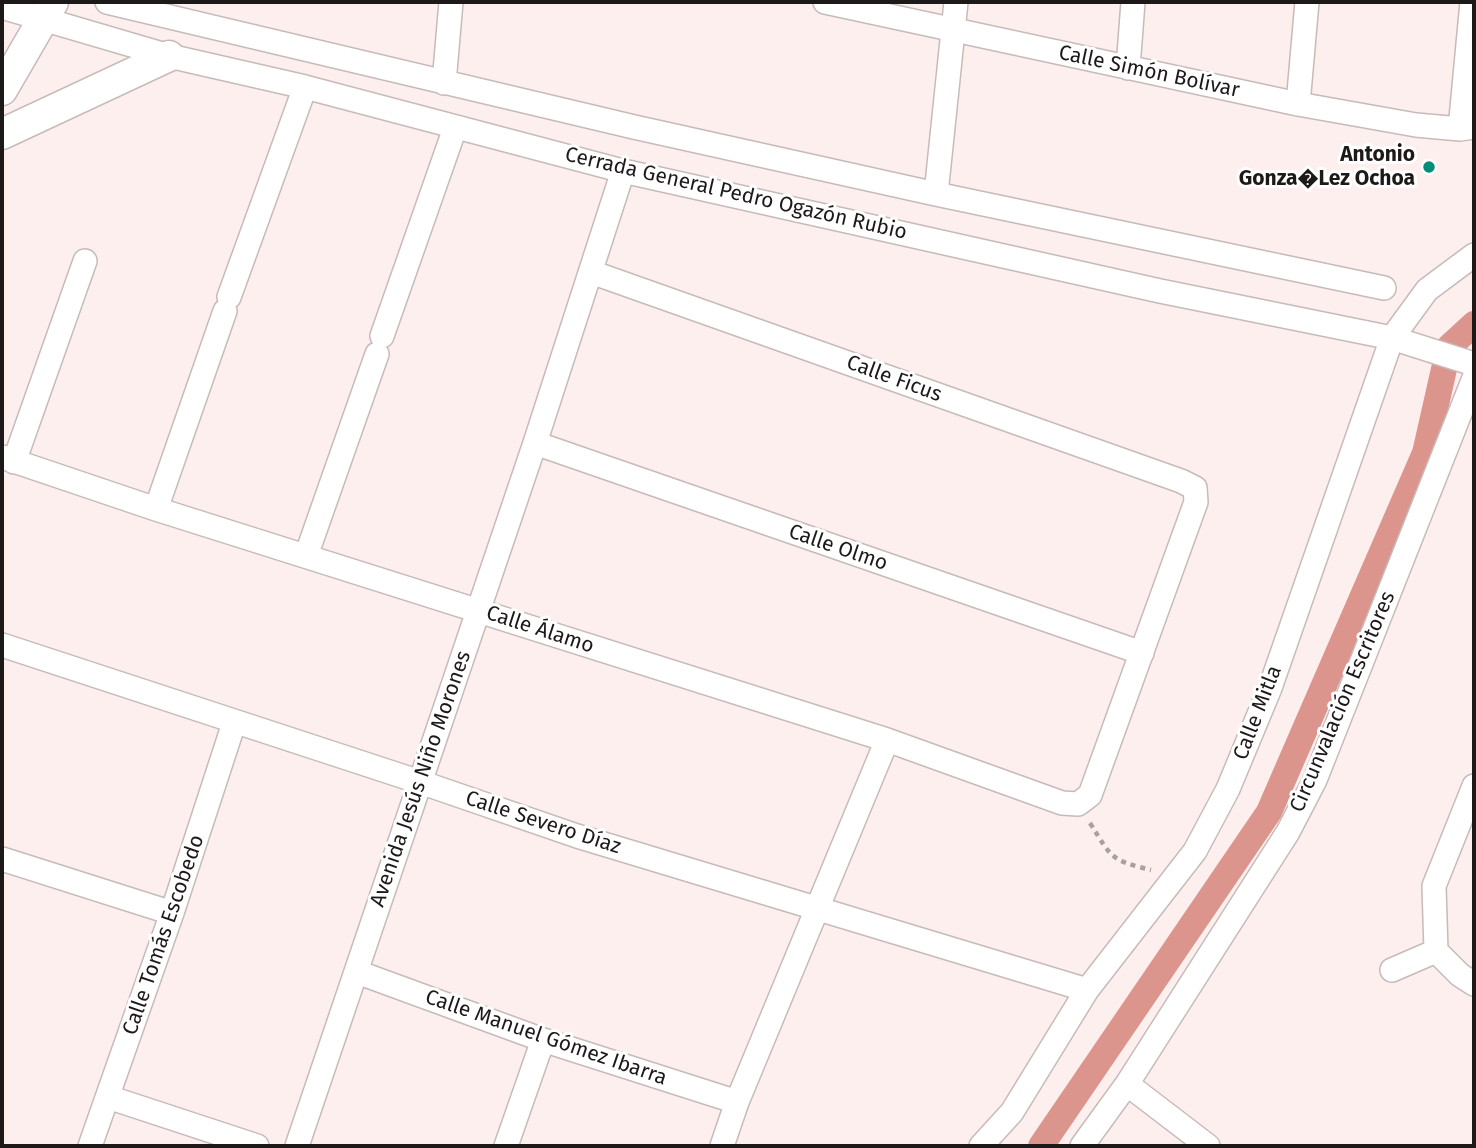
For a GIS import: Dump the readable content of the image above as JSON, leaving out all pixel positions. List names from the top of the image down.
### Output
{
  "streets": {
    "street": [
      "Calle Simón Bolívar",
      "Cerrada General Pedro Ogazón Rubio",
      "Calle Ficus",
      "Calle Olmo",
      "Calle Álamo",
      "Circunvalación Escritores",
      "Calle Mitla",
      "Avenida Jesús Niño Morones",
      "Calle Severo Díaz",
      "Calle Tomás Escobedo",
      "Calle Manuel Gómez Ibarra"
    ]
  },
  "crossings": [
    ["Cerrada General Pedro Ogazón Rubio", "Calle Mitla"],
    ["Cerrada General Pedro Ogazón Rubio", "Avenida Jesús Niño Morones"],
    ["Calle Ficus", "Calle Olmo"],
    ["Calle Ficus", "Avenida Jesús Niño Morones"],
    ["Calle Olmo", "Avenida Jesús Niño Morones"],
    ["Calle Álamo", "Avenida Jesús Niño Morones"],
    ["Calle Mitla", "Calle Severo Díaz"],
    ["Avenida Jesús Niño Morones", "Calle Severo Díaz"],
    ["Avenida Jesús Niño Morones", "Calle Manuel Gómez Ibarra"],
    ["Calle Severo Díaz", "Calle Tomás Escobedo"]
  ],
  "places": ["Antonio Gonza�Lez Ochoa"]
}
